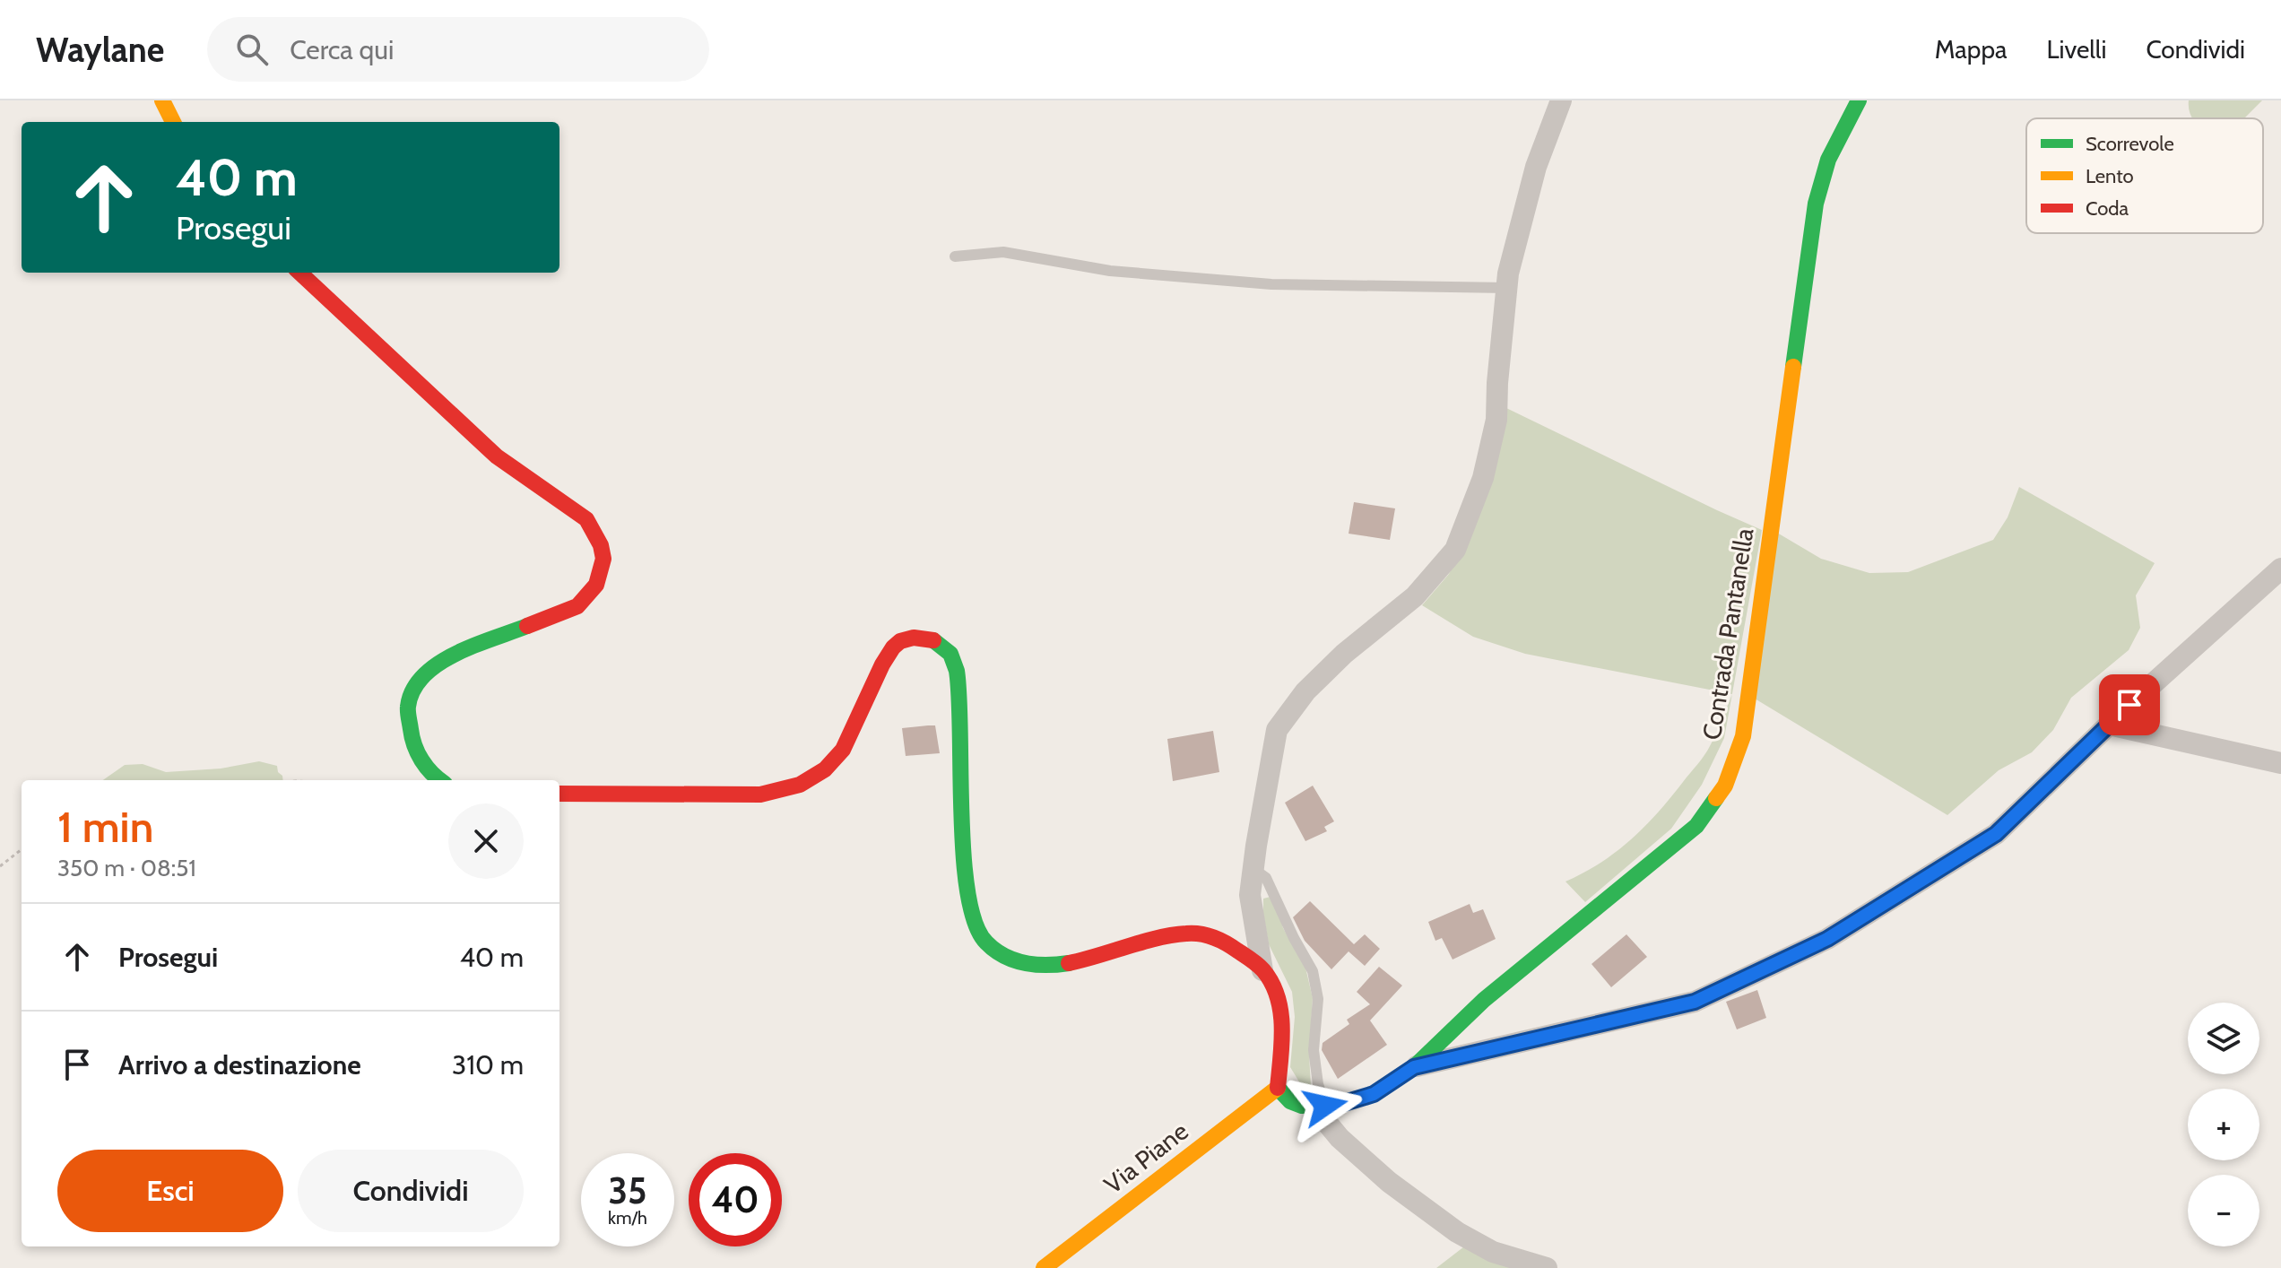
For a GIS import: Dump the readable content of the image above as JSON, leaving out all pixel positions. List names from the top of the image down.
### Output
{
  "streets": {
    "street": ["Contrada Pantanella", "Via Piane"]
  },
  "legend": ["Scorrevole", "Lento", "Coda"],
  "page": {
    "header": "Waylane",
    "search": "Cerca qui",
    "nav": ["Mappa", "Livelli", "Condividi"],
    "turn": ["40 m", "Prosegui"],
    "heading": ["1 min", "350 m · 08:51"],
    "list": [
      {
        "name": "Prosegui",
        "value": "40 m"
      },
      {
        "name": "Arrivo a destinazione",
        "value": "310 m"
      }
    ],
    "map_buttons": ["+", "−"],
    "buttons": ["Esci", "Condividi"],
    "speed": "35 km/h",
    "limit": "40"
  }
}
